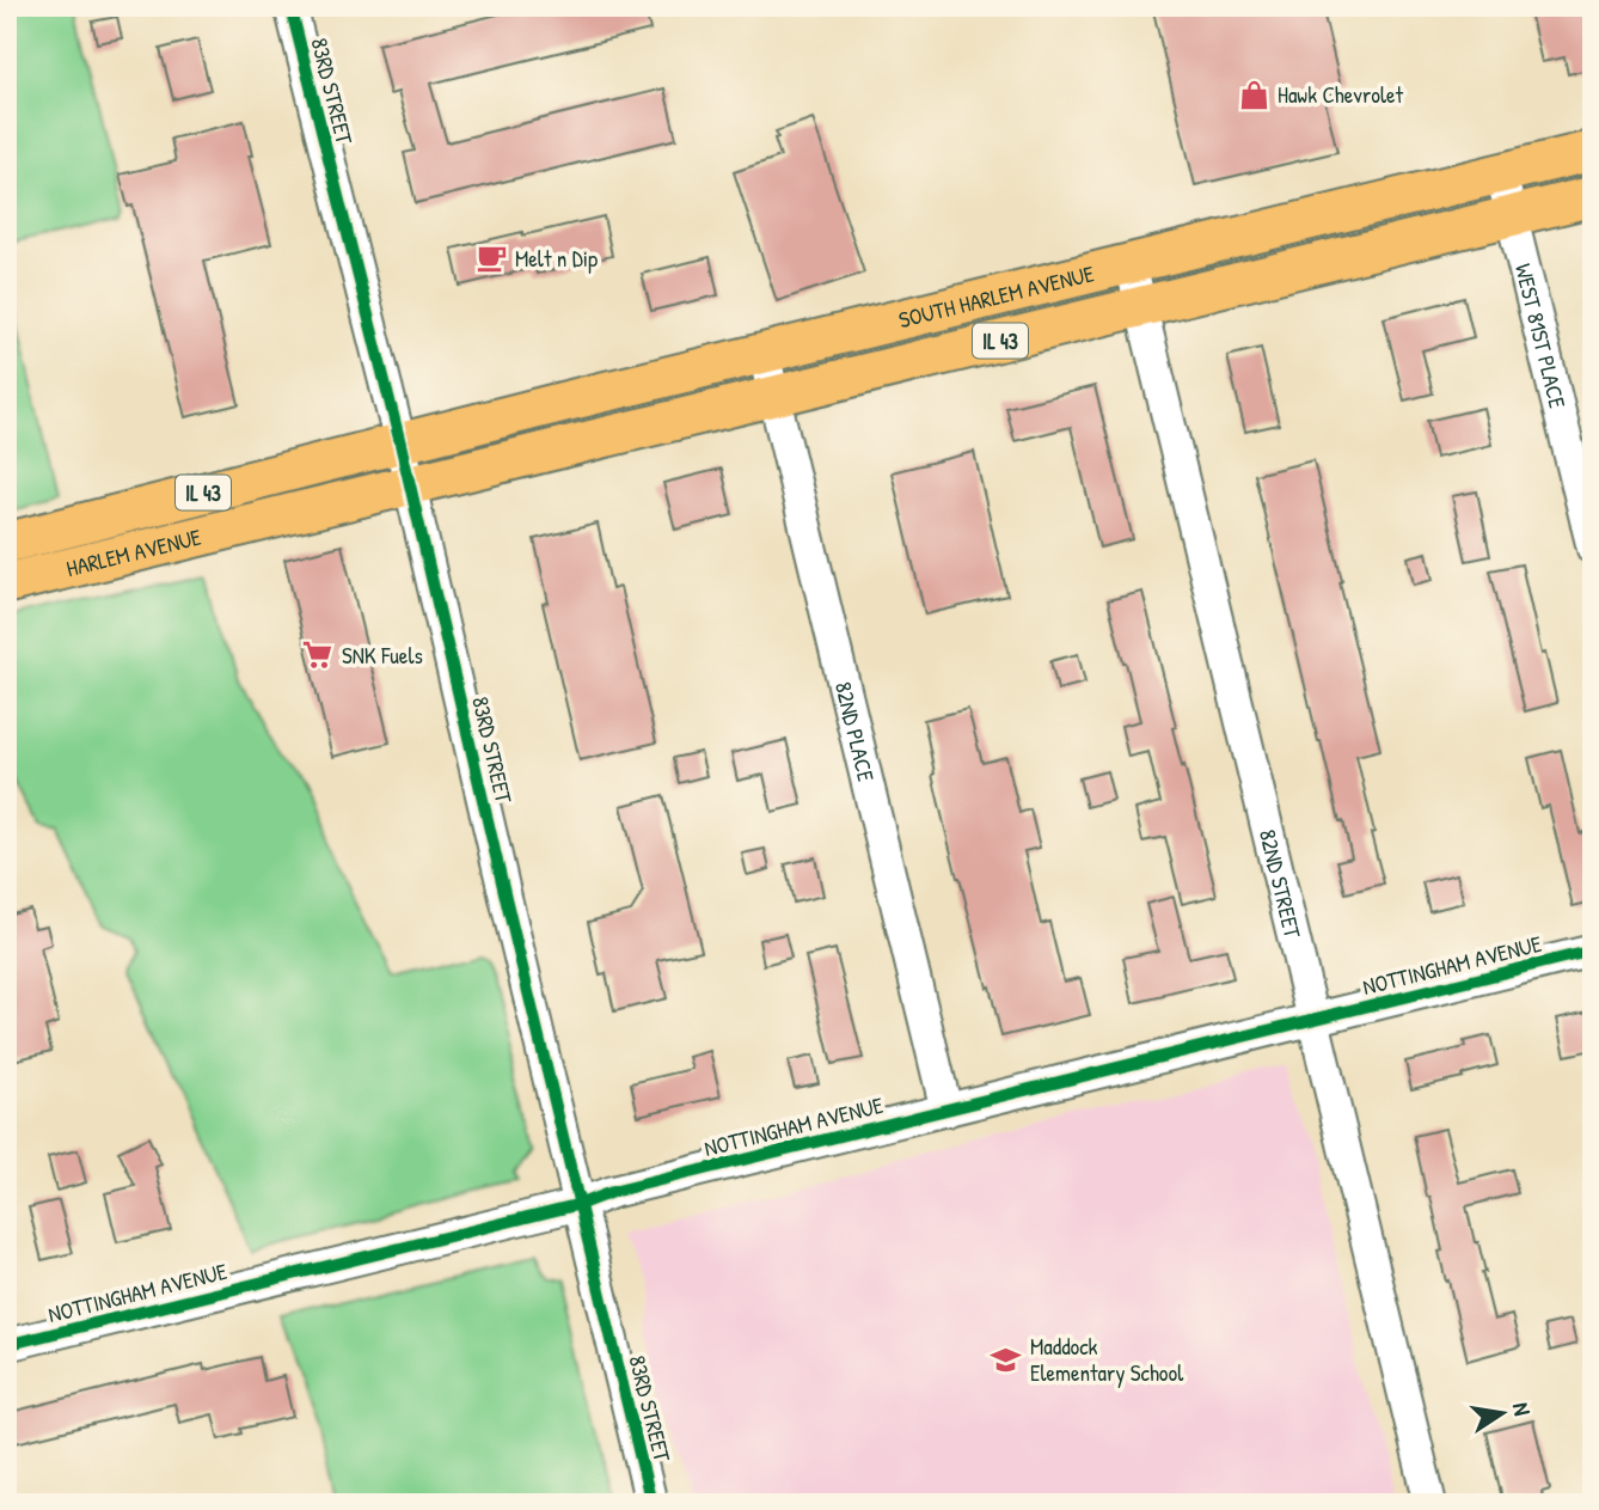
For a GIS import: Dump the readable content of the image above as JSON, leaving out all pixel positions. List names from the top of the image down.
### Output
{
  "streets": {
    "main road": ["SOUTH HARLEM AVENUE", "IL 43", "HARLEM AVENUE"],
    "street": [
      "83RD STREET",
      "WEST 81ST PLACE",
      "82ND PLACE",
      "82ND STREET",
      "NOTTINGHAM AVENUE"
    ]
  },
  "crossings": [
    ["83RD STREET", "SOUTH HARLEM AVENUE"],
    ["83RD STREET", "HARLEM AVENUE"],
    ["83RD STREET", "NOTTINGHAM AVENUE"],
    ["SOUTH HARLEM AVENUE", "WEST 81ST PLACE"],
    ["SOUTH HARLEM AVENUE", "HARLEM AVENUE"],
    ["SOUTH HARLEM AVENUE", "82ND PLACE"],
    ["SOUTH HARLEM AVENUE", "82ND STREET"],
    ["82ND PLACE", "NOTTINGHAM AVENUE"],
    ["82ND STREET", "NOTTINGHAM AVENUE"]
  ],
  "places": {
    "shop": ["Hawk Chevrolet"],
    "cafe": ["Melt n Dip"],
    "supermarket": ["SNK Fuels"],
    "school or university": ["Maddock Elementary School"]
  },
  "north": "right"
}
